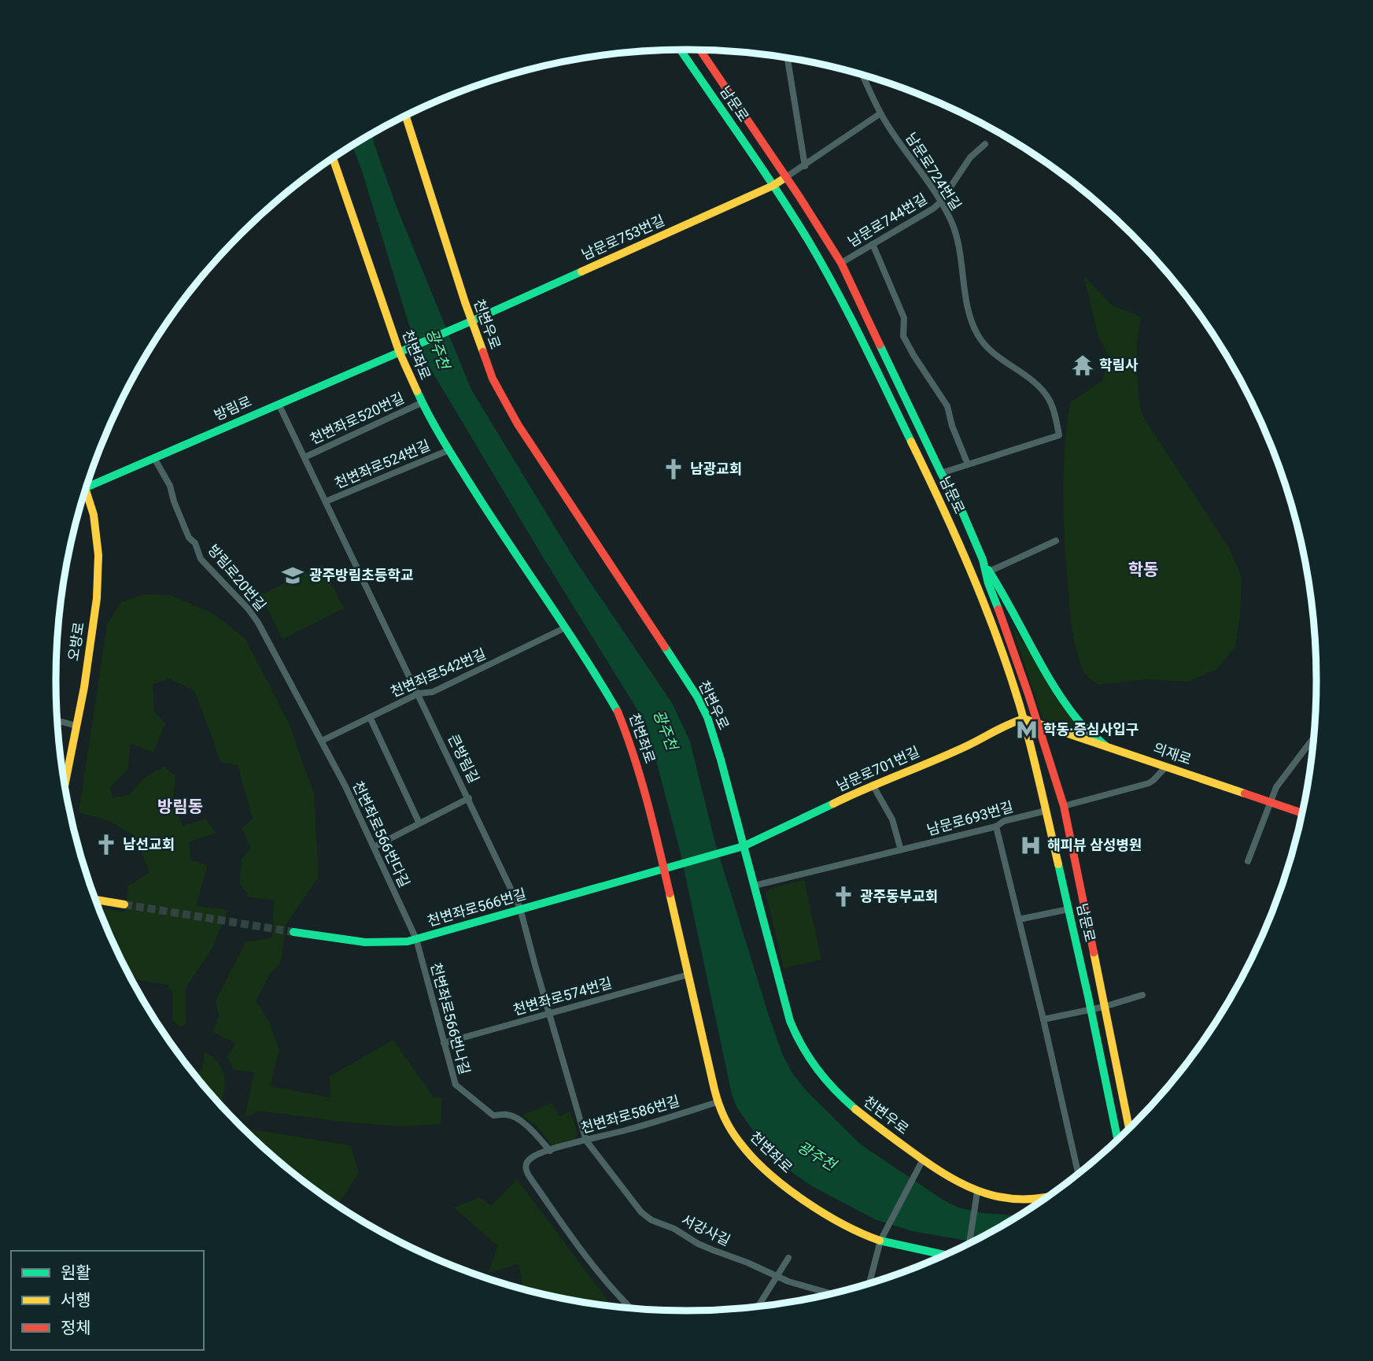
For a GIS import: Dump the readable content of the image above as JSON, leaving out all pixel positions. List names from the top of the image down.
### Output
{
  "streets": {
    "main road": [
      "남문로",
      "남문로753번길",
      "천변우로",
      "천변좌로",
      "방림로",
      "오방로",
      "의재로",
      "남문로701번길",
      "천변좌로566번길"
    ],
    "street": [
      "남문로724번길",
      "남문로744번길",
      "천변좌로520번길",
      "천변좌로524번길",
      "방림로20번길",
      "천변좌로542번길",
      "큰방림길",
      "남문로693번길",
      "천변좌로566번다길",
      "천변좌로574번길",
      "천변좌로566번나길",
      "천변좌로586번길",
      "서강사길"
    ]
  },
  "crossings": [
    ["남문로", "남문로724번길"],
    ["남문로", "남문로744번길"],
    ["남문로", "남문로753번길"],
    ["남문로", "의재로"],
    ["남문로", "남문로701번길"],
    ["남문로", "남문로693번길"],
    ["남문로724번길", "남문로744번길"],
    ["남문로753번길", "천변우로"],
    ["남문로753번길", "천변좌로"],
    ["남문로753번길", "방림로"],
    ["천변우로", "남문로701번길"],
    ["천변우로", "남문로693번길"],
    ["천변좌로", "방림로"],
    ["천변좌로", "천변좌로520번길"],
    ["천변좌로", "천변좌로524번길"],
    ["천변좌로", "천변좌로542번길"],
    ["천변좌로", "남문로701번길"],
    ["천변좌로", "천변좌로566번길"],
    ["천변좌로", "천변좌로574번길"],
    ["천변좌로", "천변좌로586번길"],
    ["방림로", "방림로20번길"],
    ["방림로", "큰방림길"],
    ["천변좌로520번길", "큰방림길"],
    ["천변좌로524번길", "큰방림길"],
    ["방림로20번길", "천변좌로542번길"],
    ["방림로20번길", "천변좌로566번다길"],
    ["천변좌로542번길", "큰방림길"],
    ["천변좌로542번길", "천변좌로566번다길"],
    ["의재로", "남문로701번길"],
    ["큰방림길", "천변좌로566번길"],
    ["큰방림길", "천변좌로574번길"],
    ["큰방림길", "천변좌로586번길"],
    ["큰방림길", "서강사길"],
    ["남문로701번길", "천변좌로566번길"],
    ["천변좌로566번다길", "천변좌로566번길"],
    ["천변좌로566번다길", "천변좌로566번나길"],
    ["천변좌로566번길", "천변좌로566번나길"],
    ["천변좌로574번길", "천변좌로566번나길"],
    ["천변좌로566번나길", "천변좌로586번길"],
    ["천변좌로586번길", "서강사길"]
  ],
  "districts": ["학동", "방림동"],
  "water": ["광주천"],
  "places": {
    "temple": ["학림사"],
    "church": ["남광교회", "남선교회", "광주동부교회"],
    "school or university": ["광주방림초등학교"],
    "metro station": ["학동·증심사입구"],
    "hospital": ["해피뷰 삼성병원"]
  },
  "legend": ["원활", "서행", "정체"]
}
